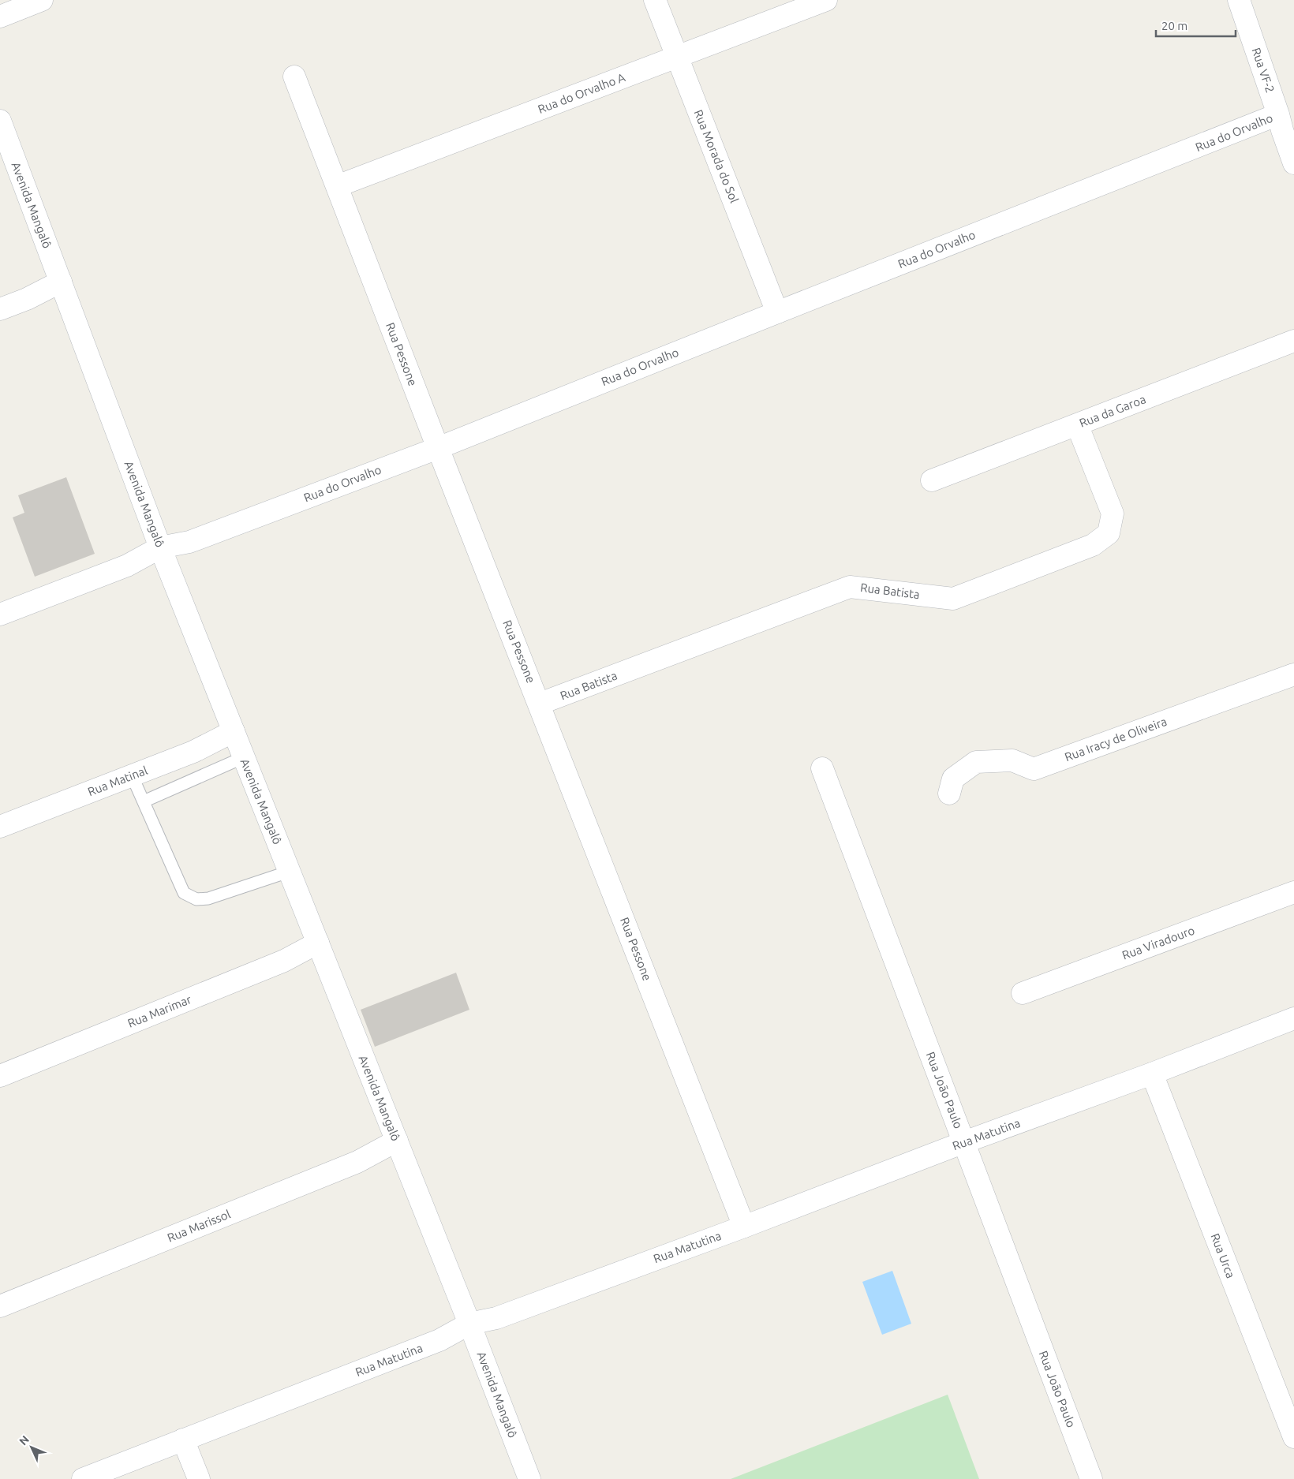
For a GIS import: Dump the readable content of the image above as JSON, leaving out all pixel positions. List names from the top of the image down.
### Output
{
  "streets": {
    "street": [
      "Rua VF-2",
      "Rua do Orvalho A",
      "Rua do Orvalho",
      "Rua Morada do Sol",
      "Avenida Mangalô",
      "Rua Pessone",
      "Rua da Garoa",
      "Rua Batista",
      "Rua Iracy de Oliveira",
      "Rua Matinal",
      "Rua Viradouro",
      "Rua Marimar",
      "Rua João Paulo",
      "Rua Matutina",
      "Rua Marissol",
      "Rua Urca"
    ]
  },
  "crossings": [
    ["Rua VF-2", "Rua do Orvalho"],
    ["Rua do Orvalho A", "Rua Morada do Sol"],
    ["Rua do Orvalho A", "Rua Pessone"],
    ["Rua do Orvalho", "Rua Morada do Sol"],
    ["Rua do Orvalho", "Avenida Mangalô"],
    ["Rua do Orvalho", "Rua Pessone"],
    ["Avenida Mangalô", "Rua Matinal"],
    ["Avenida Mangalô", "Rua Marimar"],
    ["Avenida Mangalô", "Rua Matutina"],
    ["Avenida Mangalô", "Rua Marissol"],
    ["Rua Pessone", "Rua Batista"],
    ["Rua Pessone", "Rua Matutina"],
    ["Rua da Garoa", "Rua Batista"],
    ["Rua João Paulo", "Rua Matutina"],
    ["Rua Matutina", "Rua Urca"]
  ],
  "scale_bar": "20 m",
  "north": "top left"
}
